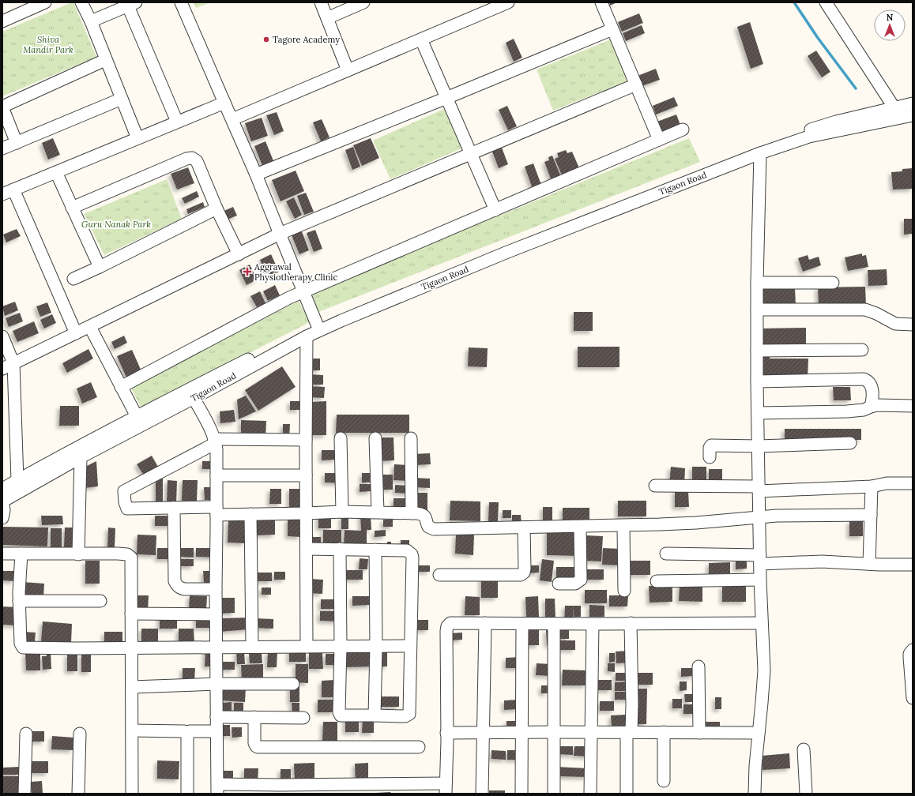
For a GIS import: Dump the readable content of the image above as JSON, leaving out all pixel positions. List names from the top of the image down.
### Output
{
  "streets": {
    "street": ["Tigaon Road"]
  },
  "parks": ["Shiva Mandir Park", "Guru Nanak Park"],
  "places": {
    "other": ["Tagore Academy"],
    "health": ["Aggrawal Physiotherapy Clinic"]
  },
  "north": "top"
}
